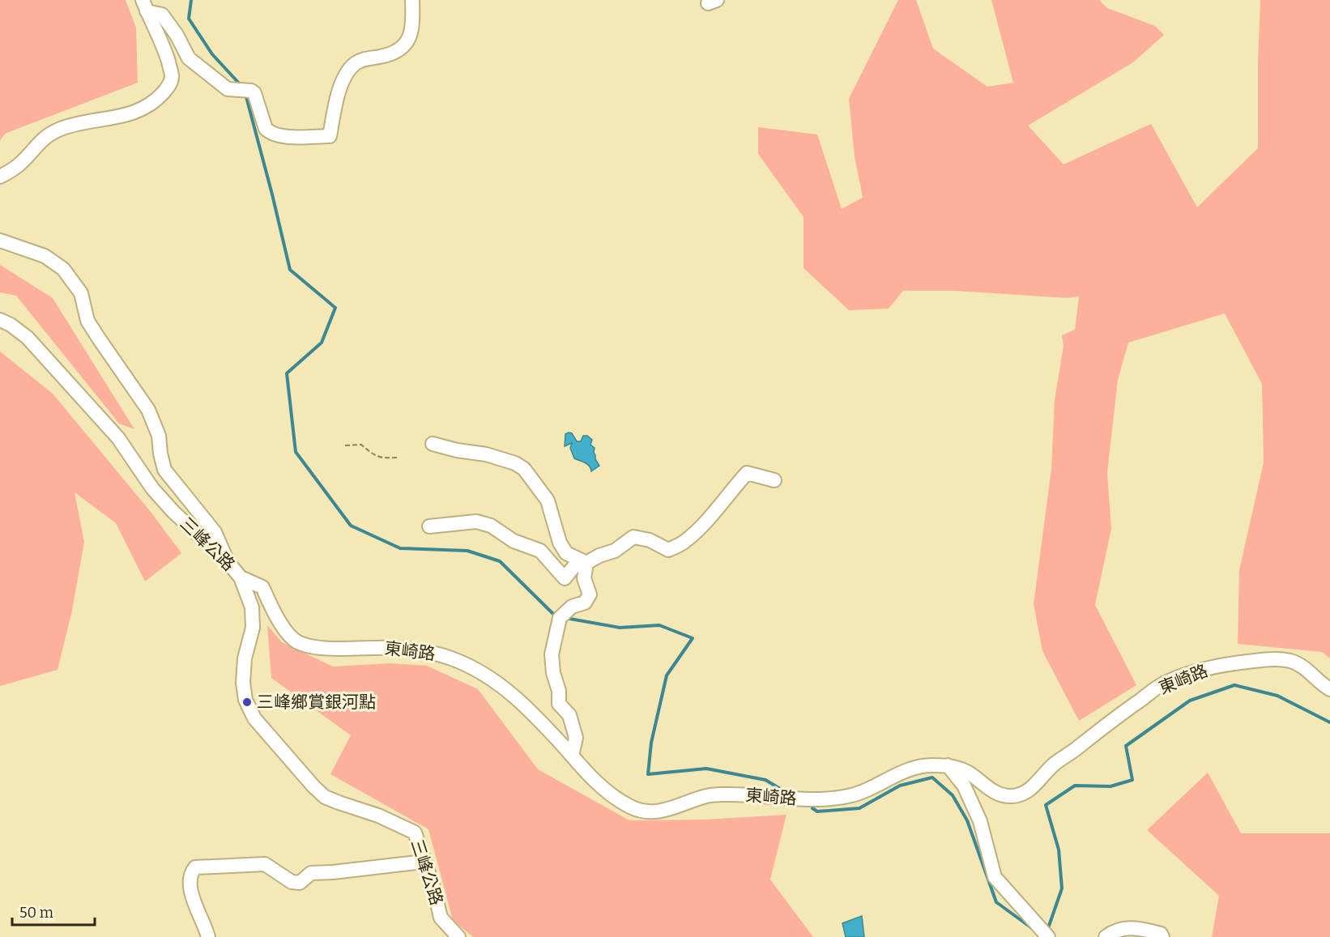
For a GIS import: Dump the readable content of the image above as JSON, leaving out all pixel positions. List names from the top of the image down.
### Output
{
  "streets": {
    "street": ["三峰公路", "東崎路"]
  },
  "crossings": [
    ["三峰公路", "東崎路"]
  ],
  "places": ["三峰鄉賞銀河點"],
  "scale_bar": "50 m"
}
